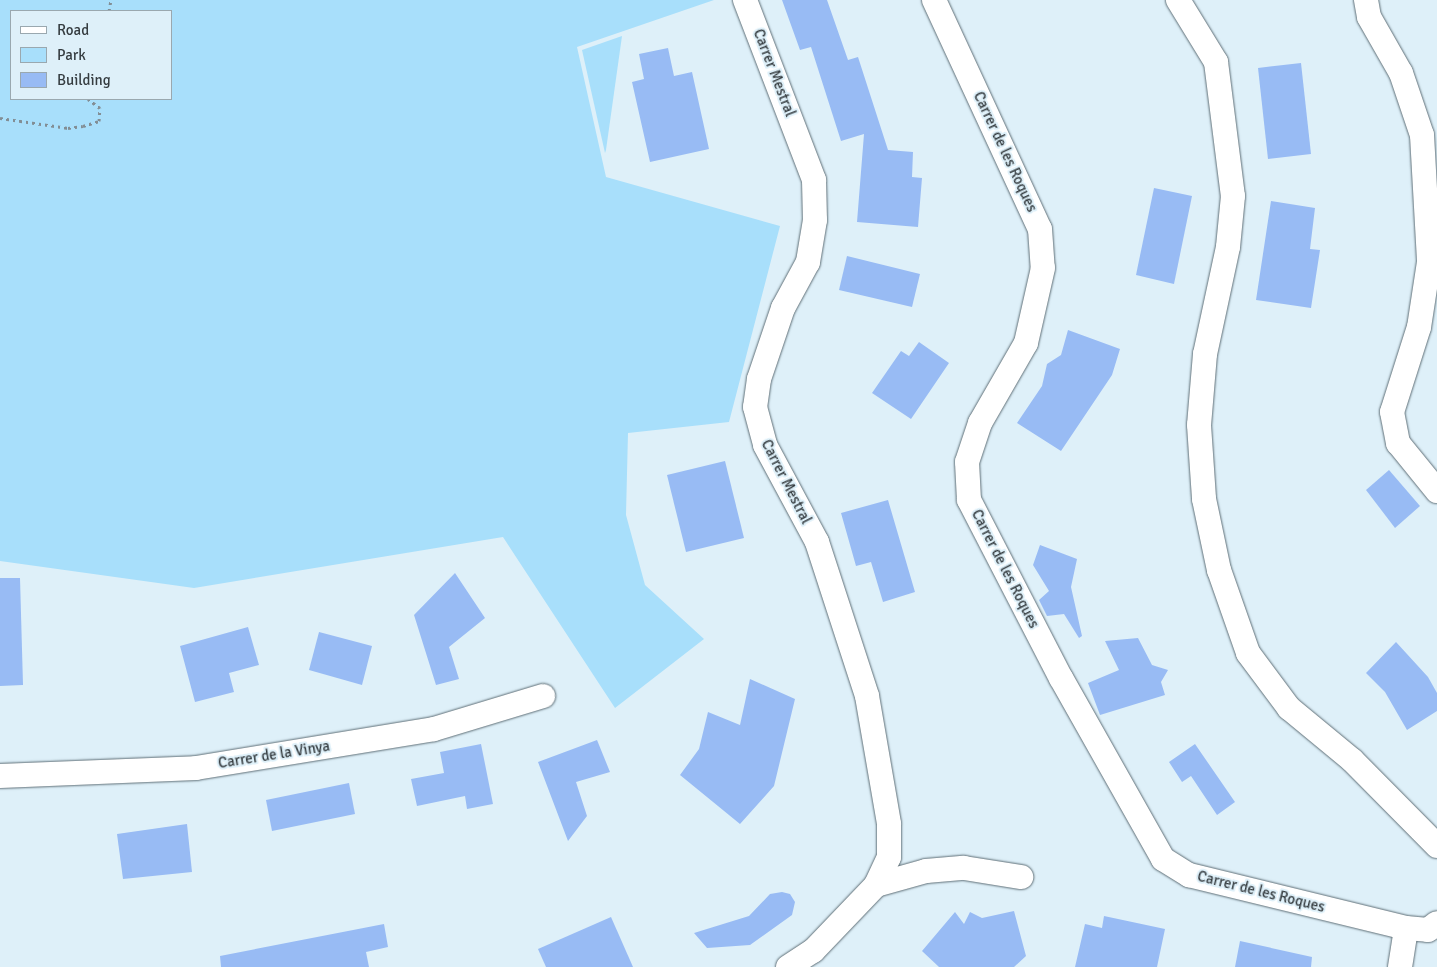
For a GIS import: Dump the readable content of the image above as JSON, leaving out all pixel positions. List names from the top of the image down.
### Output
{
  "streets": {
    "street": ["Carrer Mestral", "Carrer de les Roques", "Carrer de la Vinya"]
  },
  "legend": ["Road", "Park", "Building"]
}
